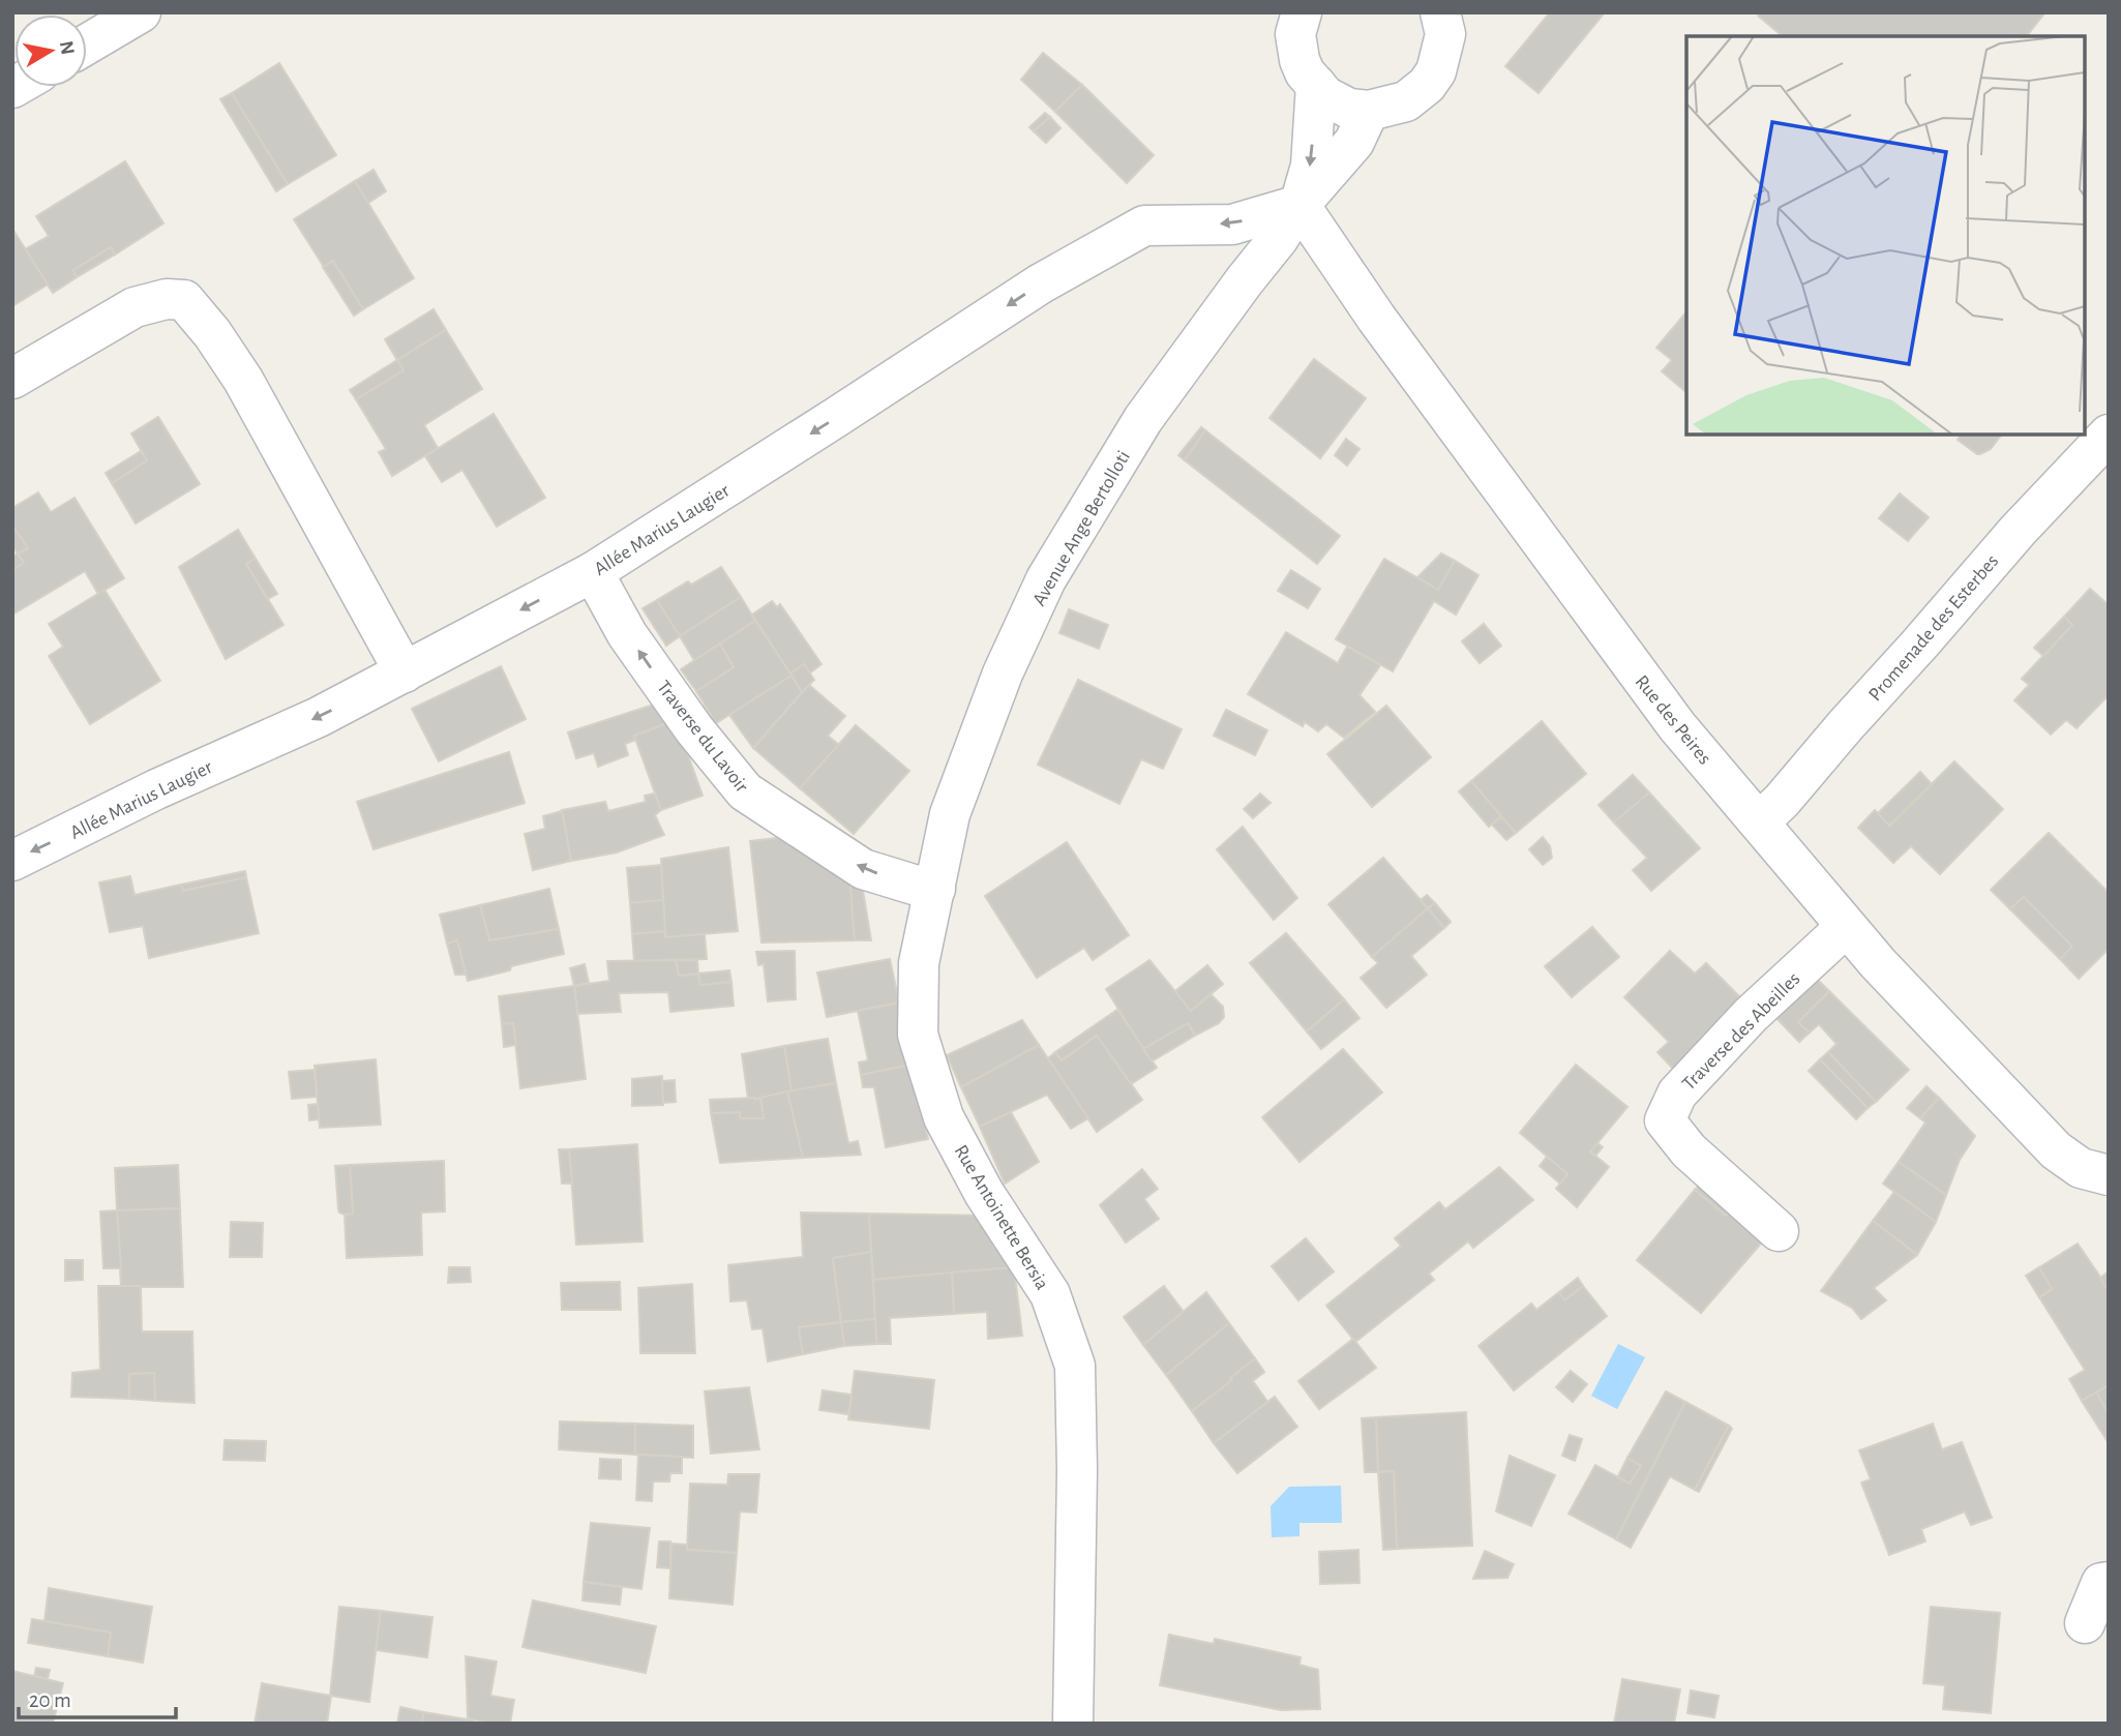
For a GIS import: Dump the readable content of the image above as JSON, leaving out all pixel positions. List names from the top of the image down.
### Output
{
  "streets": {
    "street": [
      "Avenue Ange Bertolloti",
      "Allée Marius Laugier",
      "Promenade des Esterbes",
      "Rue des Peires",
      "Traverse du Lavoir",
      "Traverse des Abeilles",
      "Rue Antoinette Bersia"
    ]
  },
  "crossings": [
    ["Avenue Ange Bertolloti", "Allée Marius Laugier"],
    ["Avenue Ange Bertolloti", "Rue des Peires"],
    ["Avenue Ange Bertolloti", "Traverse du Lavoir"],
    ["Avenue Ange Bertolloti", "Rue Antoinette Bersia"],
    ["Allée Marius Laugier", "Rue des Peires"],
    ["Allée Marius Laugier", "Traverse du Lavoir"],
    ["Promenade des Esterbes", "Rue des Peires"],
    ["Rue des Peires", "Traverse des Abeilles"],
    ["Traverse du Lavoir", "Rue Antoinette Bersia"]
  ],
  "one_way": ["Allée Marius Laugier", "Traverse du Lavoir"],
  "scale_bar": "20 m",
  "north": "right"
}
